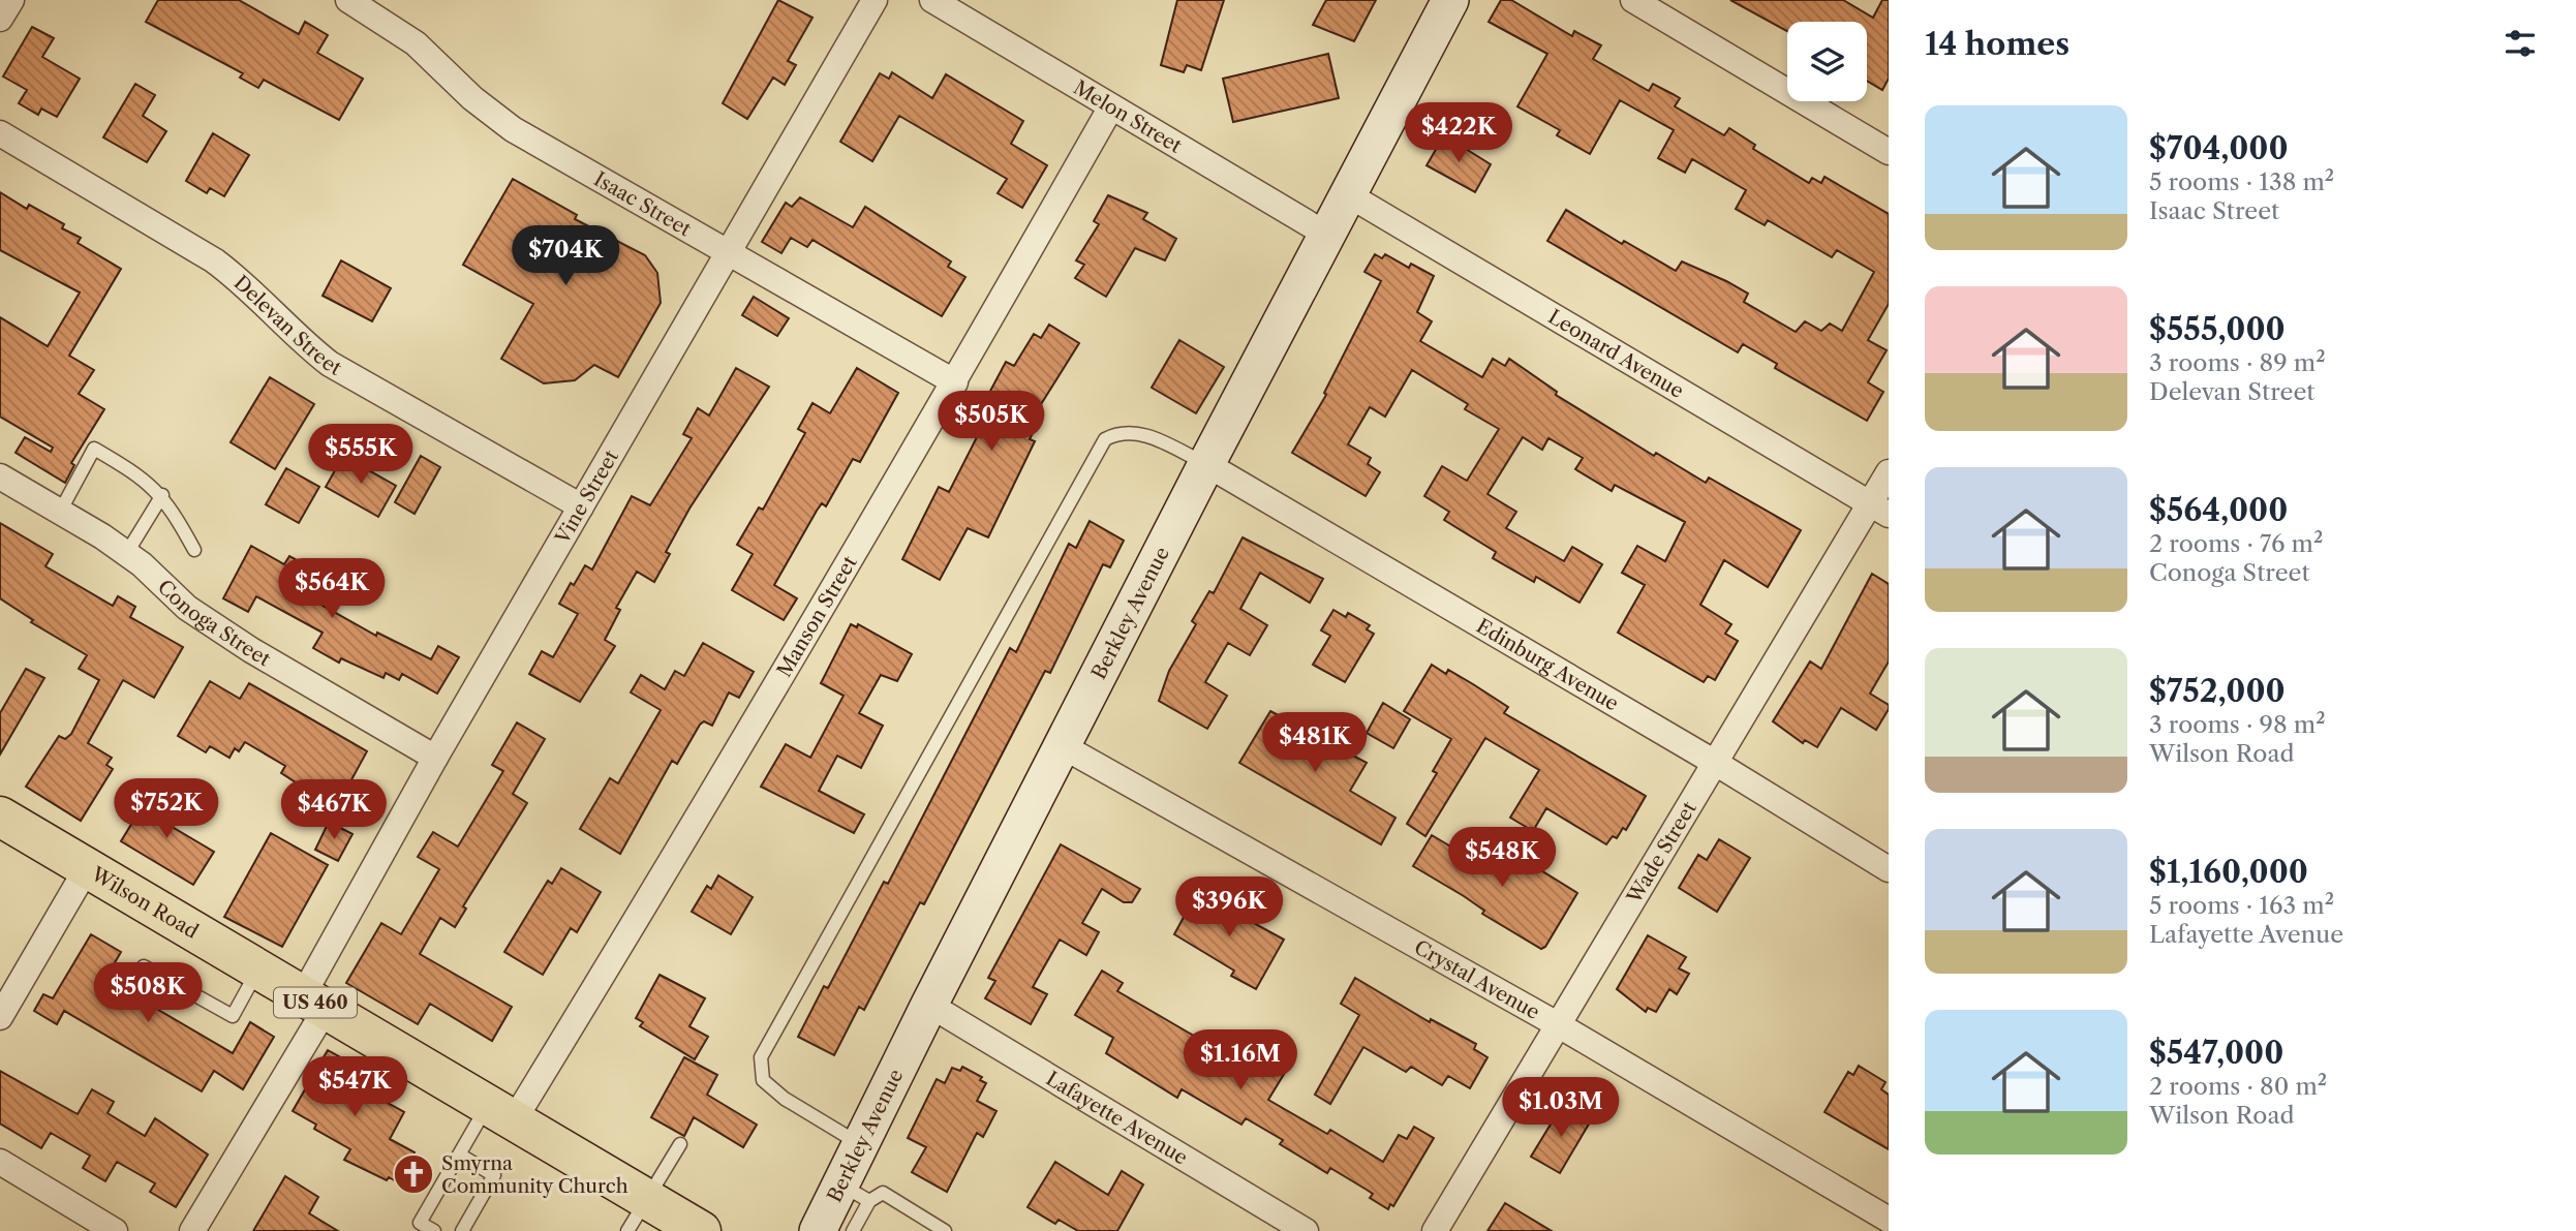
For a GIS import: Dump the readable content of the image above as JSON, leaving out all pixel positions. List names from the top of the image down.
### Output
{
  "streets": {
    "main road": ["Wilson Road", "US 460"],
    "street": [
      "Melon Street",
      "Isaac Street",
      "Delevan Street",
      "Leonard Avenue",
      "Vine Street",
      "Berkley Avenue",
      "Manson Street",
      "Conoga Street",
      "Edinburg Avenue",
      "Wade Street",
      "Crystal Avenue",
      "Lafayette Avenue"
    ]
  },
  "crossings": [
    ["Melon Street", "Berkley Avenue"],
    ["Melon Street", "Manson Street"],
    ["Isaac Street", "Vine Street"],
    ["Isaac Street", "Manson Street"],
    ["Delevan Street", "Vine Street"],
    ["Leonard Avenue", "Berkley Avenue"],
    ["Leonard Avenue", "Wade Street"],
    ["Vine Street", "Conoga Street"],
    ["Vine Street", "Wilson Road"],
    ["Berkley Avenue", "Edinburg Avenue"],
    ["Berkley Avenue", "Crystal Avenue"],
    ["Berkley Avenue", "Lafayette Avenue"],
    ["Manson Street", "Wilson Road"],
    ["Edinburg Avenue", "Wade Street"],
    ["Wade Street", "Crystal Avenue"]
  ],
  "places": {
    "church": ["Smyrna Community Church"]
  },
  "page": {
    "heading": "14 homes",
    "list": [
      {
        "name": "$704,000",
        "note": "5 rooms · 138 m² · Isaac Street"
      },
      {
        "name": "$555,000",
        "note": "3 rooms · 89 m² · Delevan Street"
      },
      {
        "name": "$564,000",
        "note": "2 rooms · 76 m² · Conoga Street"
      },
      {
        "name": "$752,000",
        "note": "3 rooms · 98 m² · Wilson Road"
      },
      {
        "name": "$1,160,000",
        "note": "5 rooms · 163 m² · Lafayette Avenue"
      },
      {
        "name": "$547,000",
        "note": "2 rooms · 80 m² · Wilson Road"
      }
    ],
    "price": [
      "$422K",
      "$704K",
      "$505K",
      "$555K",
      "$564K",
      "$481K",
      "$752K",
      "$467K",
      "$548K",
      "$396K",
      "$508K",
      "$1.16M",
      "$547K",
      "$1.03M"
    ]
  }
}
